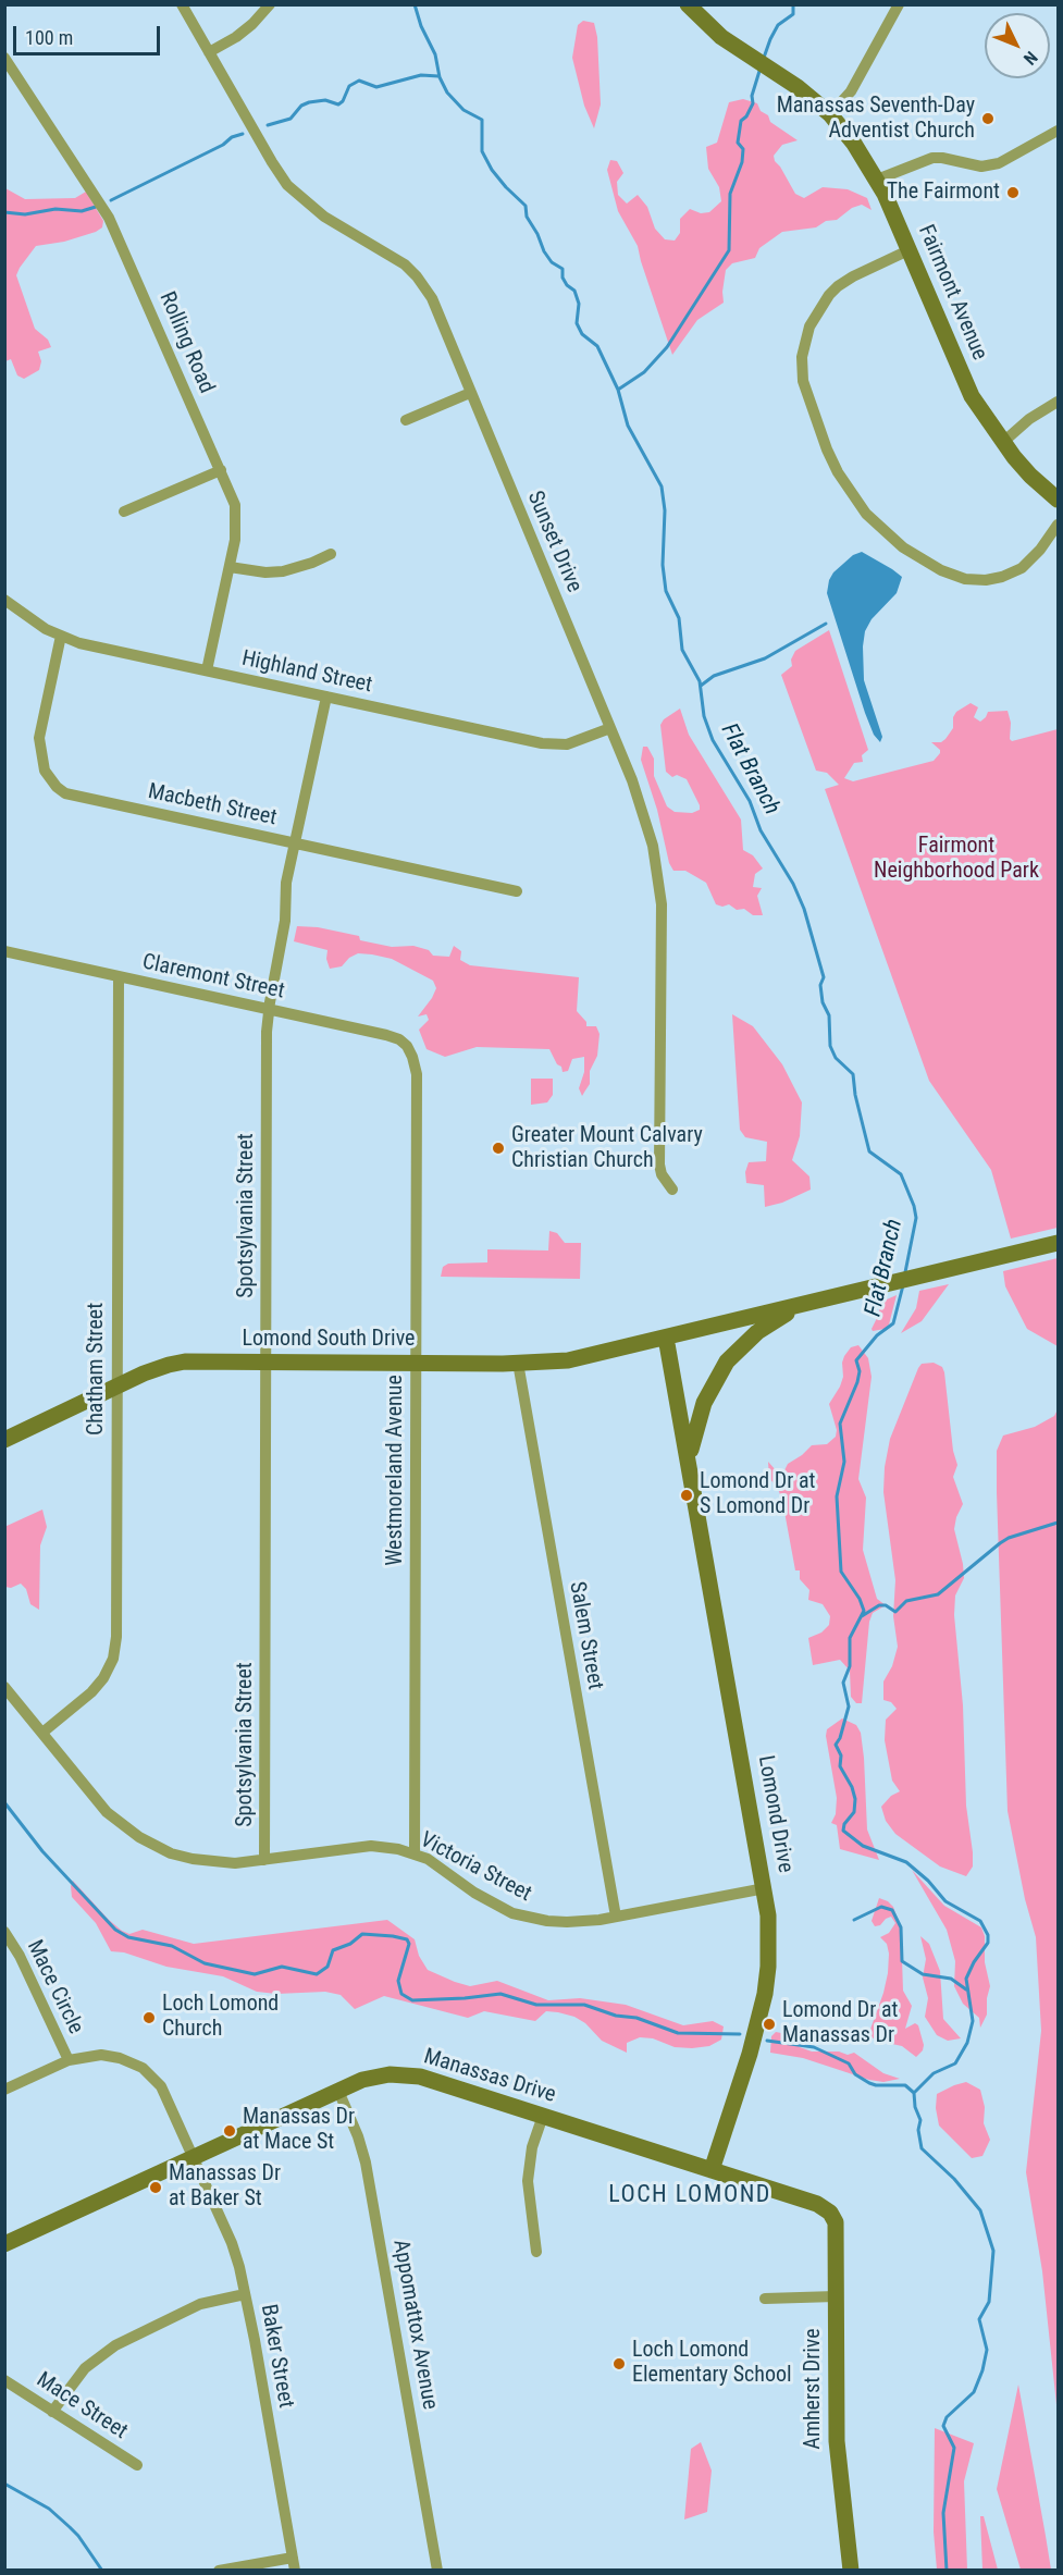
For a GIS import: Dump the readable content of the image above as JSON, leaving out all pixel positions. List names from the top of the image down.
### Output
{
  "streets": {
    "main road": [
      "Fairmont Avenue",
      "Lomond South Drive",
      "Lomond Drive",
      "Manassas Drive",
      "Amherst Drive"
    ],
    "street": [
      "Rolling Road",
      "Sunset Drive",
      "Highland Street",
      "Macbeth Street",
      "Claremont Street",
      "Spotsylvania Street",
      "Chatham Street",
      "Westmoreland Avenue",
      "Salem Street",
      "Victoria Street",
      "Mace Circle",
      "Appomattox Avenue",
      "Baker Street",
      "Mace Street"
    ]
  },
  "crossings": [
    ["Rolling Road", "Highland Street"],
    ["Sunset Drive", "Highland Street"],
    ["Highland Street", "Macbeth Street"],
    ["Highland Street", "Spotsylvania Street"],
    ["Macbeth Street", "Spotsylvania Street"],
    ["Claremont Street", "Spotsylvania Street"],
    ["Claremont Street", "Chatham Street"],
    ["Claremont Street", "Westmoreland Avenue"],
    ["Spotsylvania Street", "Lomond South Drive"],
    ["Spotsylvania Street", "Victoria Street"],
    ["Lomond South Drive", "Chatham Street"],
    ["Lomond South Drive", "Westmoreland Avenue"],
    ["Lomond South Drive", "Salem Street"],
    ["Lomond South Drive", "Lomond Drive"],
    ["Chatham Street", "Victoria Street"],
    ["Westmoreland Avenue", "Victoria Street"],
    ["Salem Street", "Victoria Street"],
    ["Lomond Drive", "Victoria Street"],
    ["Lomond Drive", "Manassas Drive"],
    ["Manassas Drive", "Appomattox Avenue"],
    ["Manassas Drive", "Baker Street"],
    ["Manassas Drive", "Amherst Drive"]
  ],
  "districts": ["LOCH LOMOND"],
  "water": ["Flat Branch"],
  "parks": ["Fairmont Neighborhood Park"],
  "places": [
    "Manassas Seventh-Day Adventist Church",
    "The Fairmont",
    "Greater Mount Calvary Christian Church",
    "Lomond Dr at S Lomond Dr",
    "Loch Lomond Church",
    "Lomond Dr at Manassas Dr",
    "Manassas Dr at Mace St",
    "Manassas Dr at Baker St",
    "Loch Lomond Elementary School"
  ],
  "scale_bar": "100 m",
  "north": "bottom right"
}
